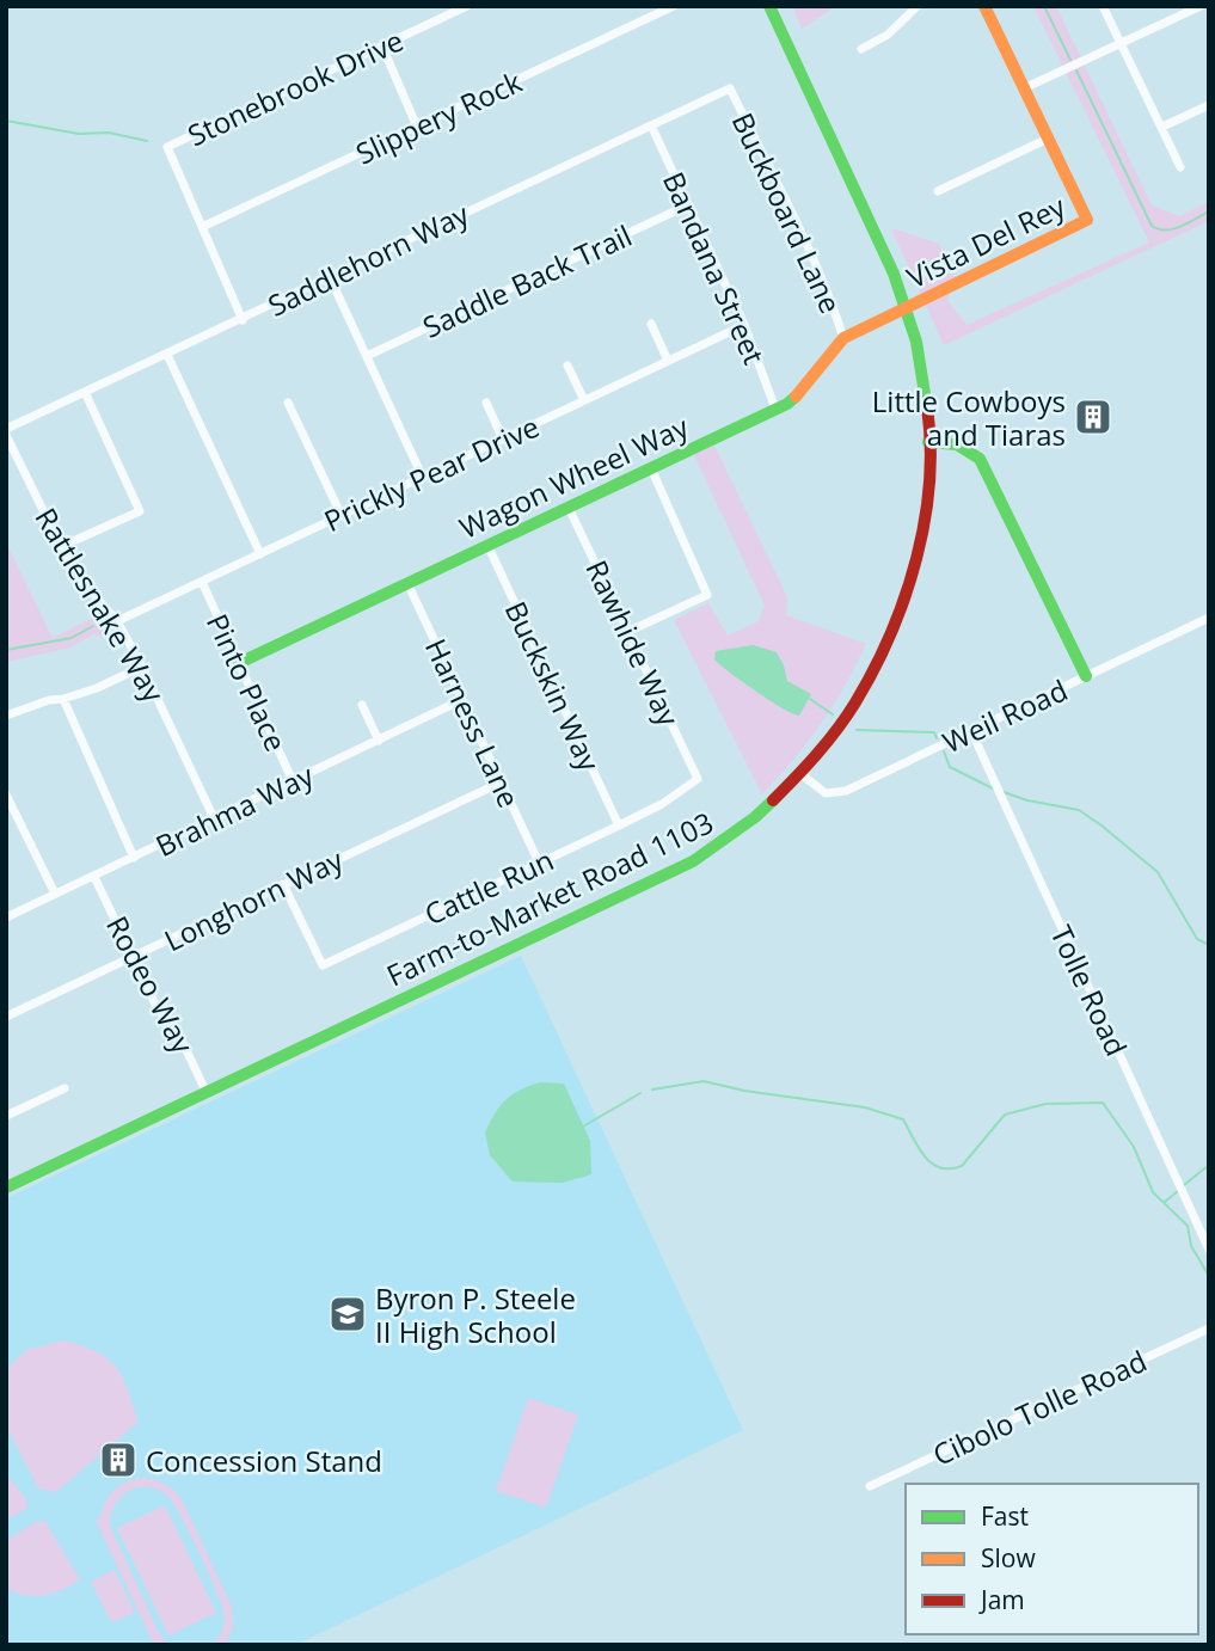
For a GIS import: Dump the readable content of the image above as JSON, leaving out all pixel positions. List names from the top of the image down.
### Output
{
  "streets": {
    "main road": ["Vista Del Rey", "Wagon Wheel Way", "Farm-to-Market Road 1103"],
    "street": [
      "Stonebrook Drive",
      "Slippery Rock",
      "Buckboard Lane",
      "Saddlehorn Way",
      "Bandana Street",
      "Saddle Back Trail",
      "Prickly Pear Drive",
      "Rattlesnake Way",
      "Rawhide Way",
      "Pinto Place",
      "Buckskin Way",
      "Weil Road",
      "Harness Lane",
      "Brahma Way",
      "Cattle Run",
      "Longhorn Way",
      "Rodeo Way",
      "Tolle Road",
      "Cibolo Tolle Road"
    ]
  },
  "crossings": [
    ["Stonebrook Drive", "Slippery Rock"],
    ["Buckboard Lane", "Saddlehorn Way"],
    ["Buckboard Lane", "Wagon Wheel Way"],
    ["Vista Del Rey", "Wagon Wheel Way"],
    ["Vista Del Rey", "Farm-to-Market Road 1103"],
    ["Saddlehorn Way", "Bandana Street"],
    ["Bandana Street", "Saddle Back Trail"],
    ["Bandana Street", "Prickly Pear Drive"],
    ["Bandana Street", "Wagon Wheel Way"],
    ["Prickly Pear Drive", "Rattlesnake Way"],
    ["Prickly Pear Drive", "Pinto Place"],
    ["Wagon Wheel Way", "Rawhide Way"],
    ["Wagon Wheel Way", "Pinto Place"],
    ["Wagon Wheel Way", "Buckskin Way"],
    ["Wagon Wheel Way", "Harness Lane"],
    ["Wagon Wheel Way", "Farm-to-Market Road 1103"],
    ["Rattlesnake Way", "Brahma Way"],
    ["Rawhide Way", "Cattle Run"],
    ["Pinto Place", "Brahma Way"],
    ["Buckskin Way", "Cattle Run"],
    ["Weil Road", "Farm-to-Market Road 1103"],
    ["Weil Road", "Tolle Road"],
    ["Harness Lane", "Brahma Way"],
    ["Harness Lane", "Cattle Run"],
    ["Harness Lane", "Longhorn Way"],
    ["Brahma Way", "Rodeo Way"],
    ["Cattle Run", "Longhorn Way"],
    ["Farm-to-Market Road 1103", "Rodeo Way"],
    ["Longhorn Way", "Rodeo Way"]
  ],
  "places": {
    "building": ["Little Cowboys and Tiaras", "Concession Stand"],
    "school or university": ["Byron P. Steele II High School"]
  },
  "legend": ["Fast", "Slow", "Jam"]
}
